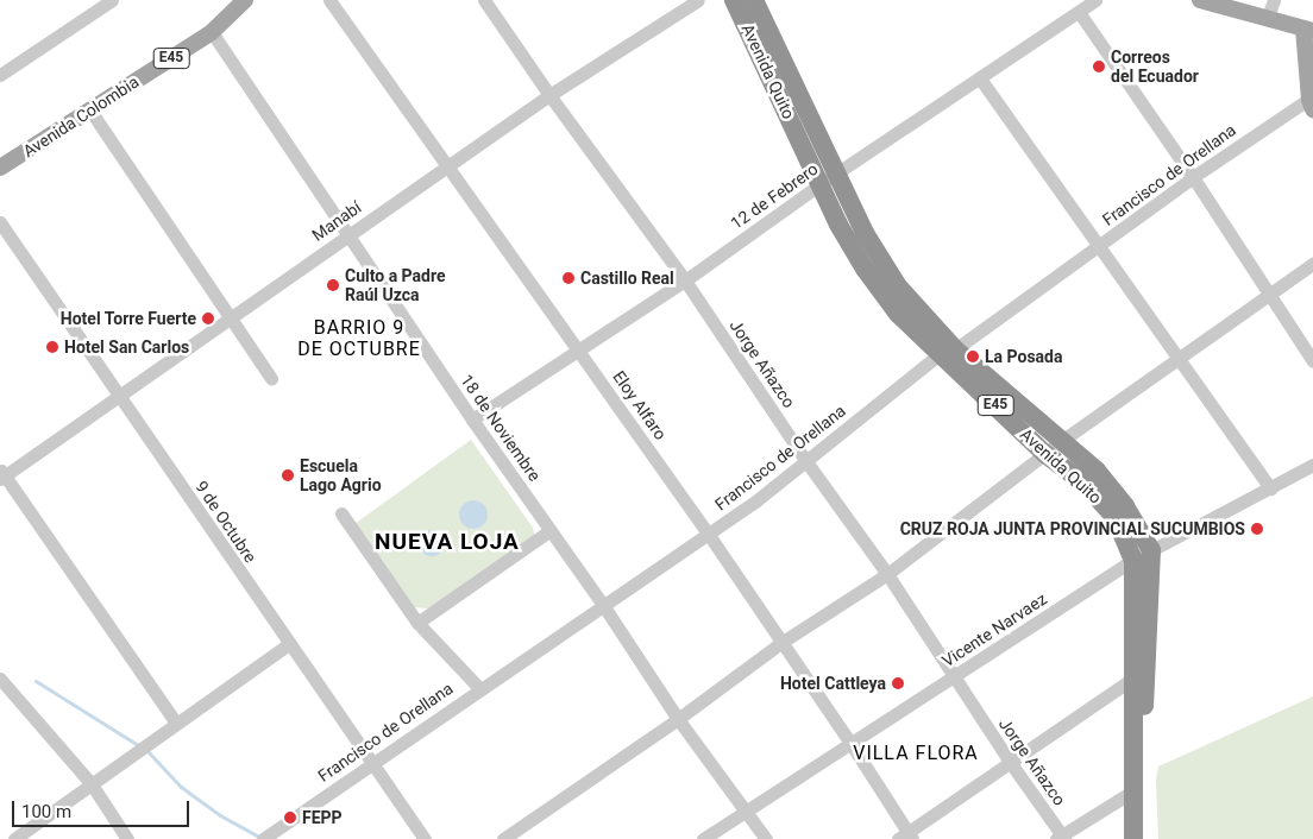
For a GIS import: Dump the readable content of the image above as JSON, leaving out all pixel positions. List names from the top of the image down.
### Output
{
  "streets": {
    "highway": ["E45", "Avenida Quito"],
    "main road": ["Avenida Colombia"],
    "street": [
      "Francisco de Orellana",
      "12 de Febrero",
      "Manabí",
      "Jorge Añazco",
      "Eloy Alfaro",
      "18 de Noviembre",
      "9 de Octubre",
      "Vicente Narvaez"
    ]
  },
  "crossings": [
    ["Avenida Quito", "Francisco de Orellana"],
    ["Avenida Quito", "12 de Febrero"],
    ["Avenida Quito", "Vicente Narvaez"],
    ["Avenida Colombia", "18 de Noviembre"],
    ["Francisco de Orellana", "Jorge Añazco"],
    ["Francisco de Orellana", "Eloy Alfaro"],
    ["Francisco de Orellana", "18 de Noviembre"],
    ["Francisco de Orellana", "9 de Octubre"],
    ["12 de Febrero", "Jorge Añazco"],
    ["12 de Febrero", "Eloy Alfaro"],
    ["12 de Febrero", "18 de Noviembre"],
    ["Manabí", "Jorge Añazco"],
    ["Manabí", "Eloy Alfaro"],
    ["Manabí", "18 de Noviembre"],
    ["Manabí", "9 de Octubre"],
    ["Jorge Añazco", "Vicente Narvaez"],
    ["Eloy Alfaro", "Vicente Narvaez"],
    ["18 de Noviembre", "Vicente Narvaez"]
  ],
  "districts": ["BARRIO 9 DE OCTUBRE", "NUEVA LOJA", "VILLA FLORA"],
  "places": [
    "Correos del Ecuador",
    "Castillo Real",
    "Culto a Padre Raúl Uzca",
    "Hotel Torre Fuerte",
    "Hotel San Carlos",
    "La Posada",
    "Escuela Lago Agrio",
    "CRUZ ROJA JUNTA PROVINCIAL SUCUMBIOS",
    "Hotel Cattleya",
    "FEPP"
  ],
  "scale_bar": "100 m"
}
